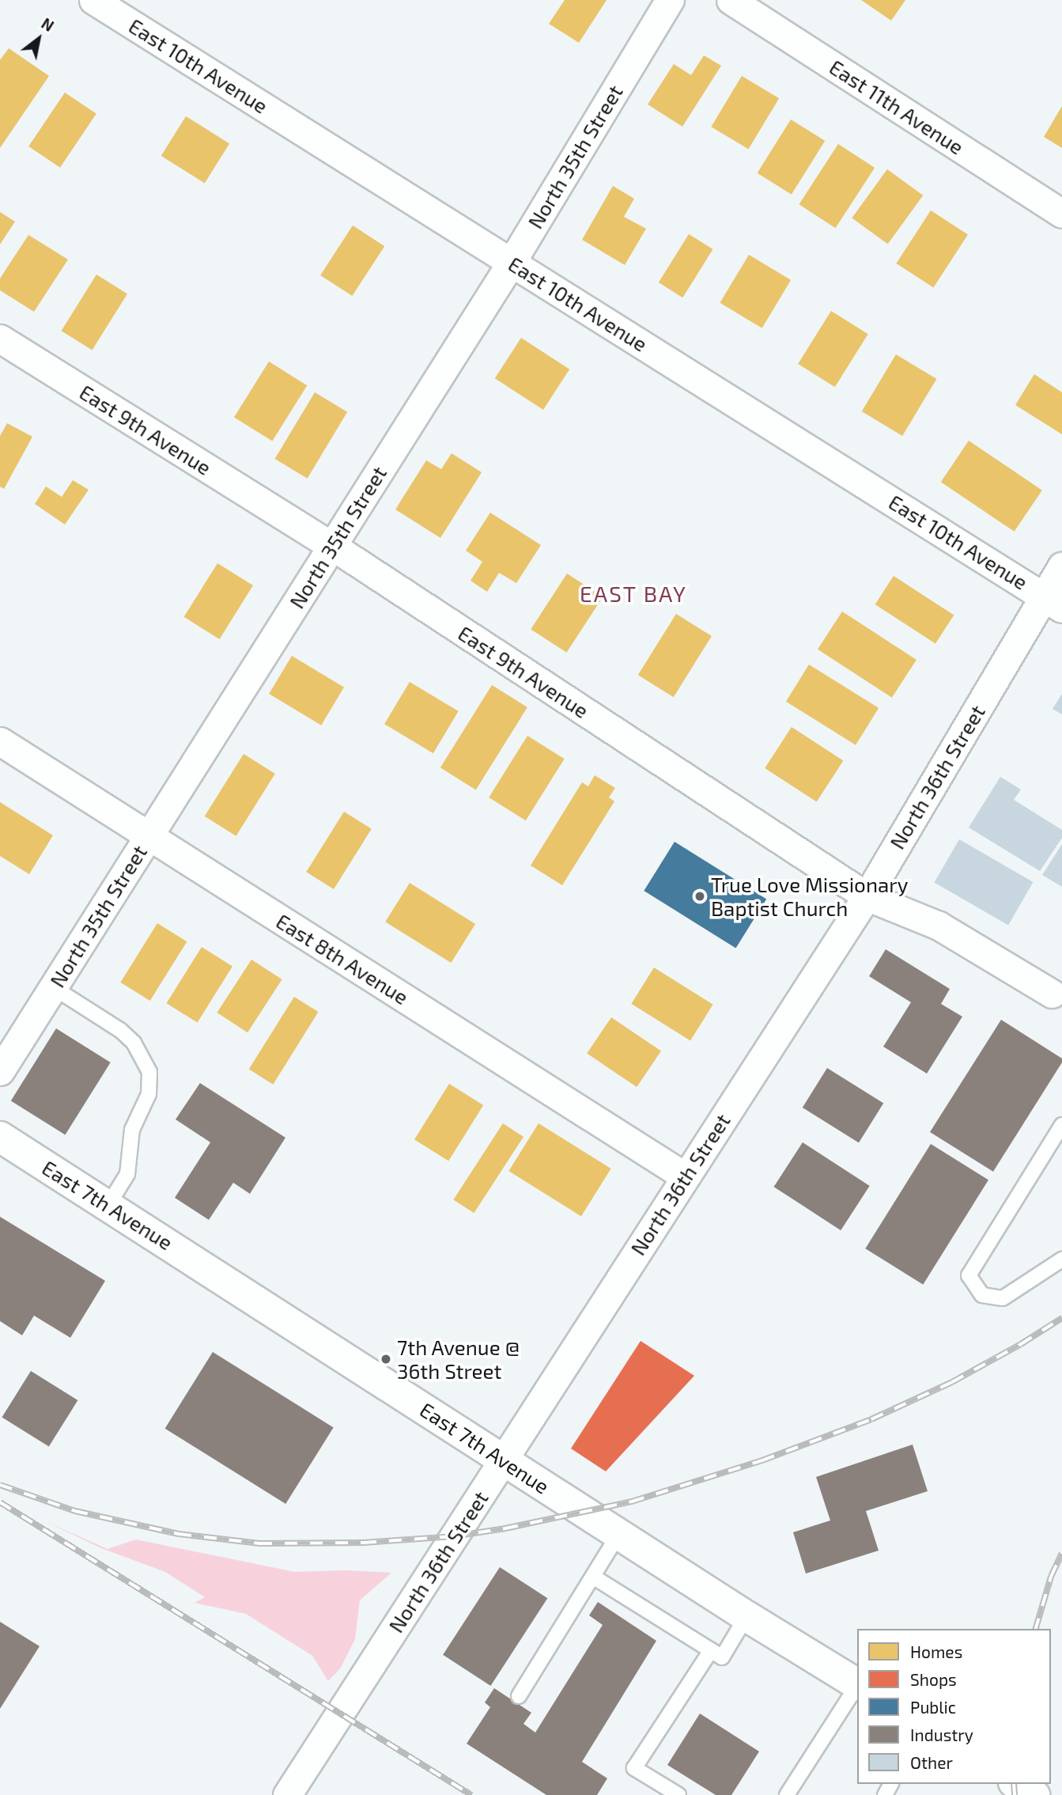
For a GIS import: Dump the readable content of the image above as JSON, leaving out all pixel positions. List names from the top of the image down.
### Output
{
  "streets": {
    "street": [
      "East 10th Avenue",
      "East 11th Avenue",
      "North 35th Street",
      "East 9th Avenue",
      "North 36th Street",
      "East 8th Avenue",
      "East 7th Avenue"
    ]
  },
  "crossings": [
    ["East 10th Avenue", "North 35th Street"],
    ["East 10th Avenue", "North 36th Street"],
    ["North 35th Street", "East 9th Avenue"],
    ["North 35th Street", "East 8th Avenue"],
    ["East 9th Avenue", "North 36th Street"],
    ["North 36th Street", "East 8th Avenue"],
    ["North 36th Street", "East 7th Avenue"]
  ],
  "districts": ["EAST BAY"],
  "places": ["True Love Missionary Baptist Church", "7th Avenue @ 36th Street"],
  "legend": [
    "Homes",
    "Shops",
    "Public",
    "Industry",
    "Other"
  ],
  "north": "top right"
}
